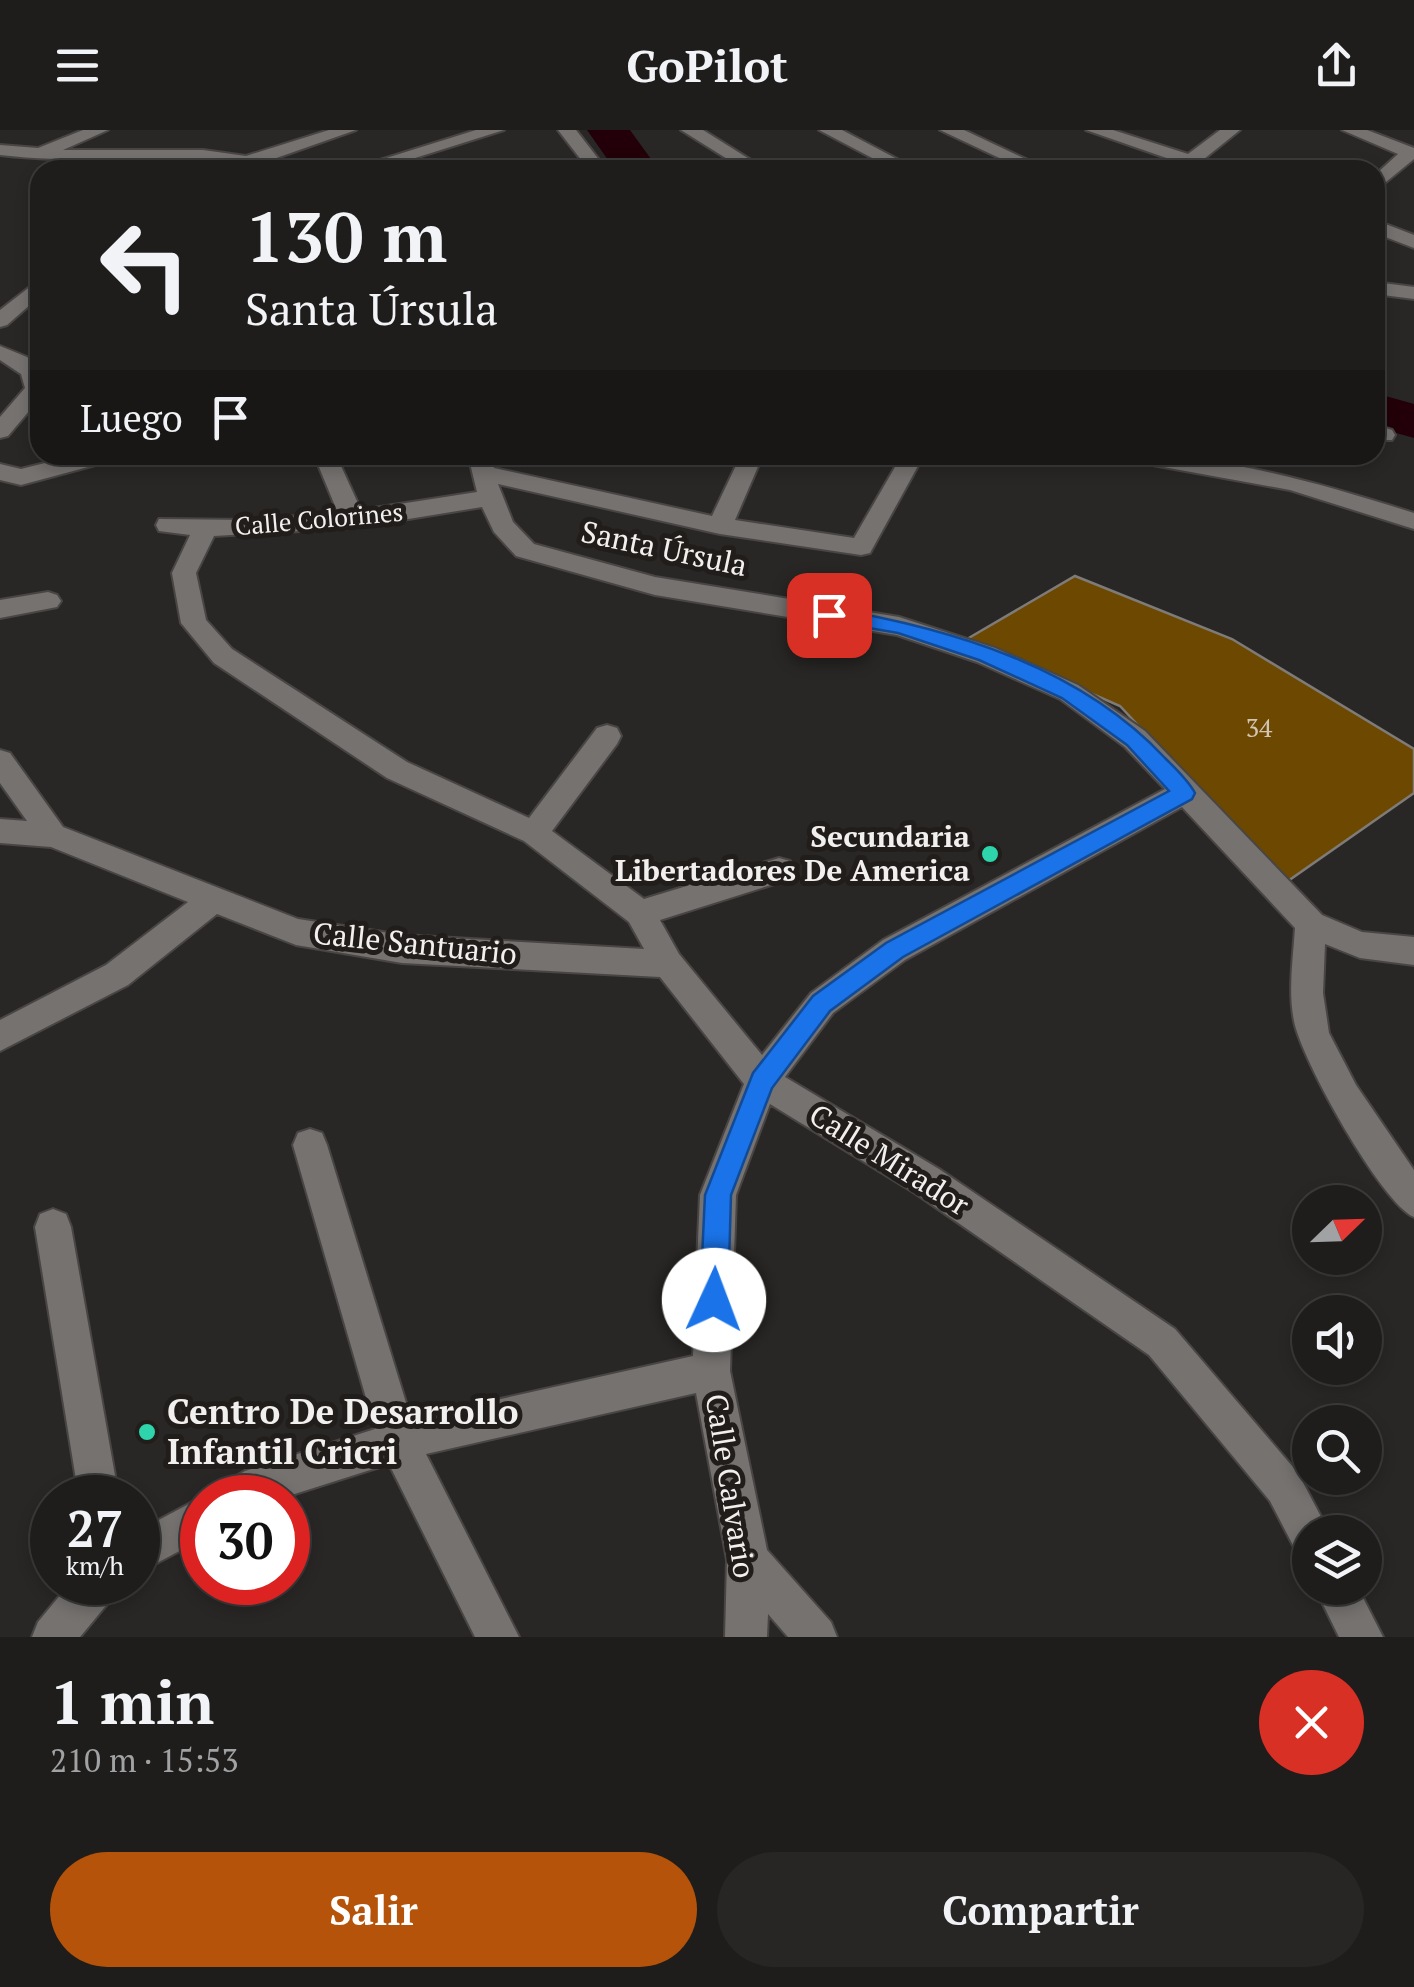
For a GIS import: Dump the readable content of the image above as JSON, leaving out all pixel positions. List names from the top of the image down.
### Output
{
  "streets": {
    "street": [
      "Calle Colorines",
      "Santa Úrsula",
      "Calle Santuario",
      "Calle Mirador",
      "Calle Calvario"
    ]
  },
  "crossings": [
    ["Calle Colorines", "Santa Úrsula"],
    ["Calle Colorines", "Calle Mirador"],
    ["Santa Úrsula", "Calle Calvario"],
    ["Calle Santuario", "Calle Mirador"],
    ["Calle Mirador", "Calle Calvario"]
  ],
  "places": ["Secundaria Libertadores De America", "Centro De Desarrollo Infantil Cricri"],
  "house_numbers": ["34"],
  "north": "top right",
  "page": {
    "header": "GoPilot",
    "turn": ["130 m", "Santa Úrsula"],
    "then": "Luego",
    "speed": "27 km/h",
    "limit": "30",
    "heading": ["1 min", "210 m · 15:53"],
    "buttons": ["Salir", "Compartir"]
  }
}
